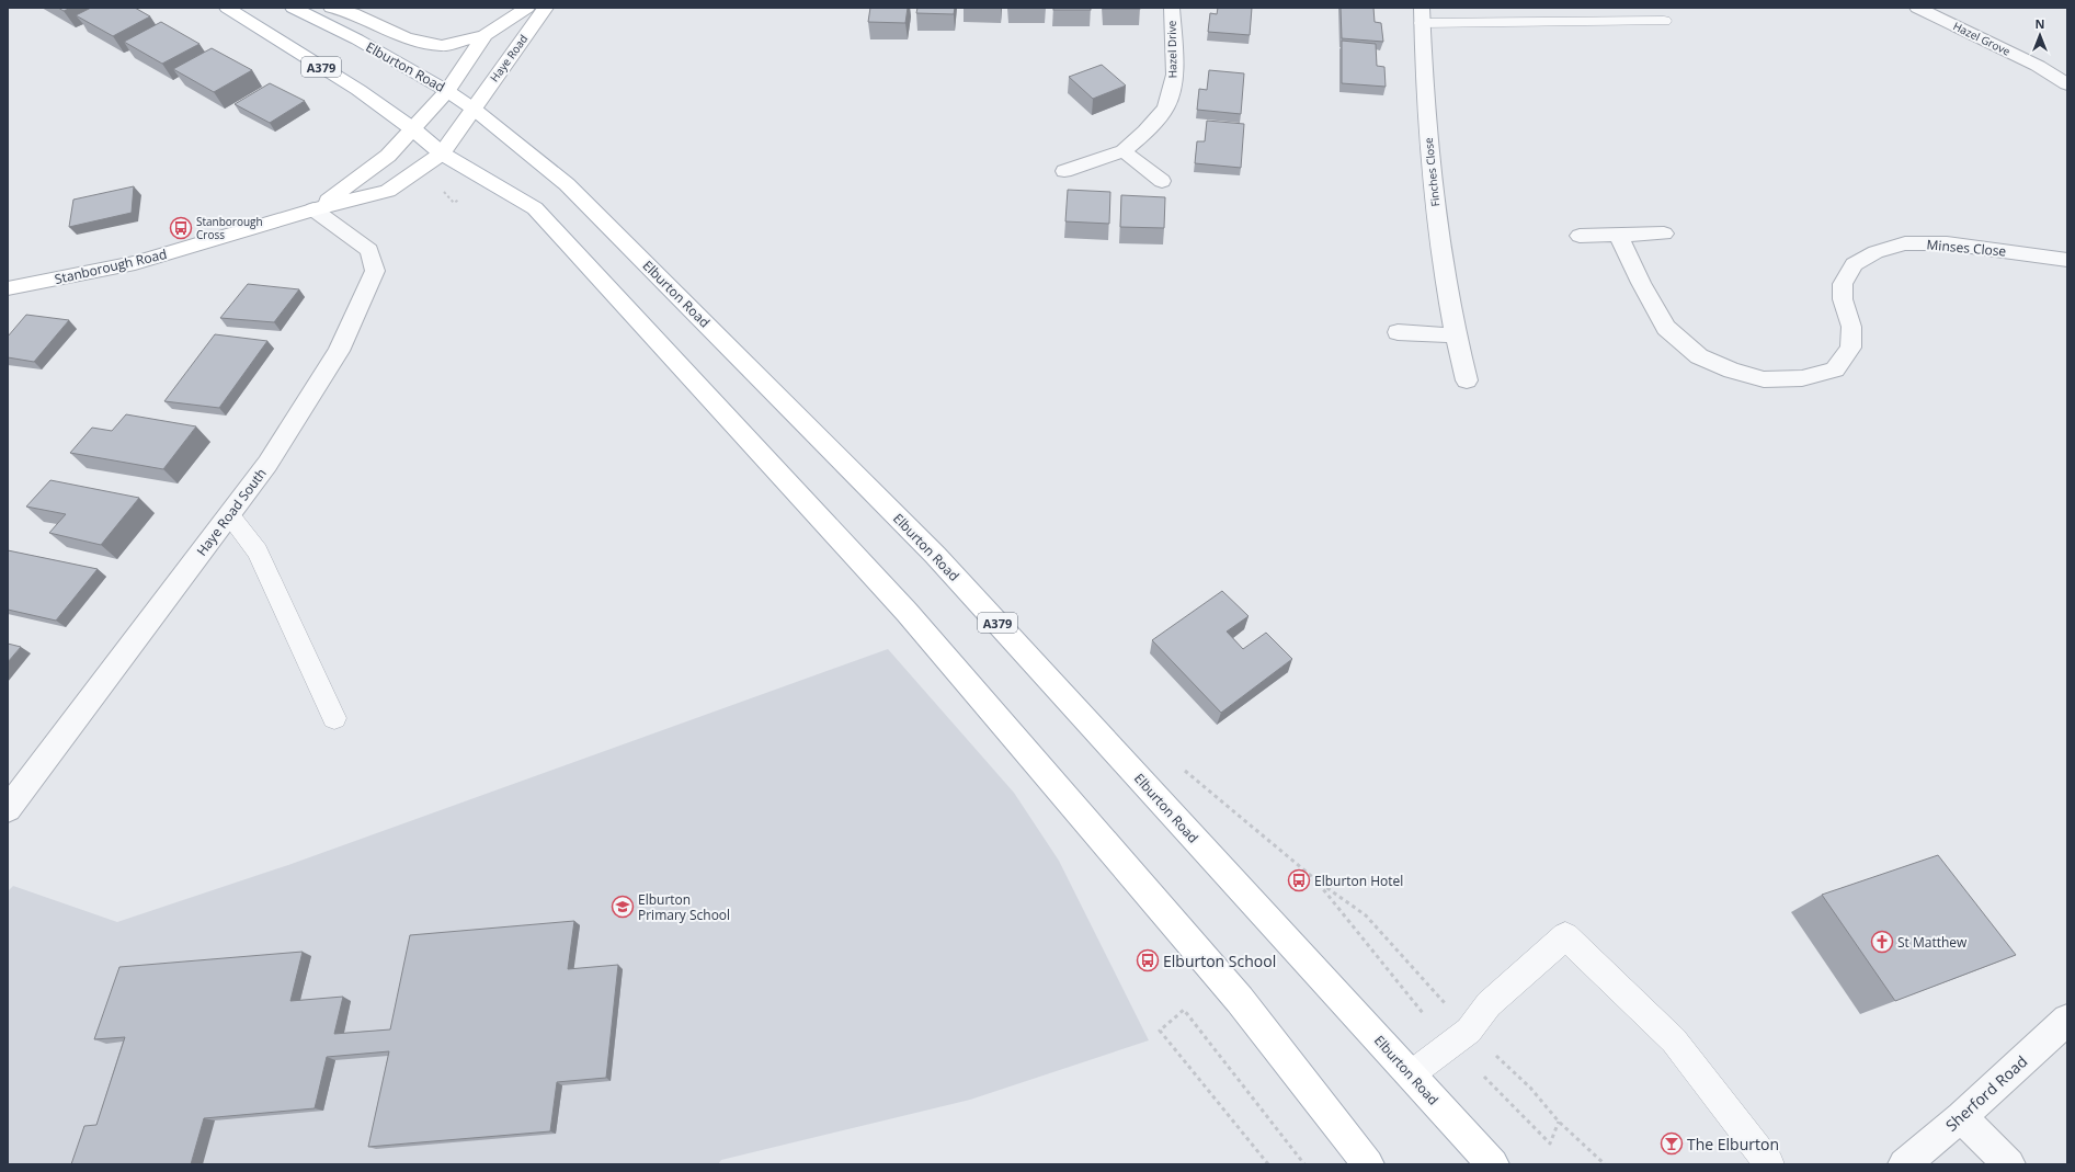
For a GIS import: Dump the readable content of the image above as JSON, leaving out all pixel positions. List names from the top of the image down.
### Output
{
  "streets": {
    "main road": [
      "Haye Road",
      "A379",
      "Elburton Road",
      "Stanborough Road"
    ],
    "street": [
      "Hazel Grove",
      "Hazel Drive",
      "Finches Close",
      "Minses Close",
      "Haye Road South",
      "Sherford Road"
    ]
  },
  "crossings": [
    ["Haye Road", "Elburton Road"],
    ["Haye Road", "Stanborough Road"],
    ["A379", "Stanborough Road"],
    ["Elburton Road", "Stanborough Road"],
    ["Stanborough Road", "Haye Road South"]
  ],
  "places": {
    "bus stop": ["Stanborough Cross", "Elburton Hotel", "Elburton School"],
    "school or university": ["Elburton Primary School"],
    "church": ["St Matthew"],
    "bar": ["The Elburton"]
  },
  "north": "top"
}
